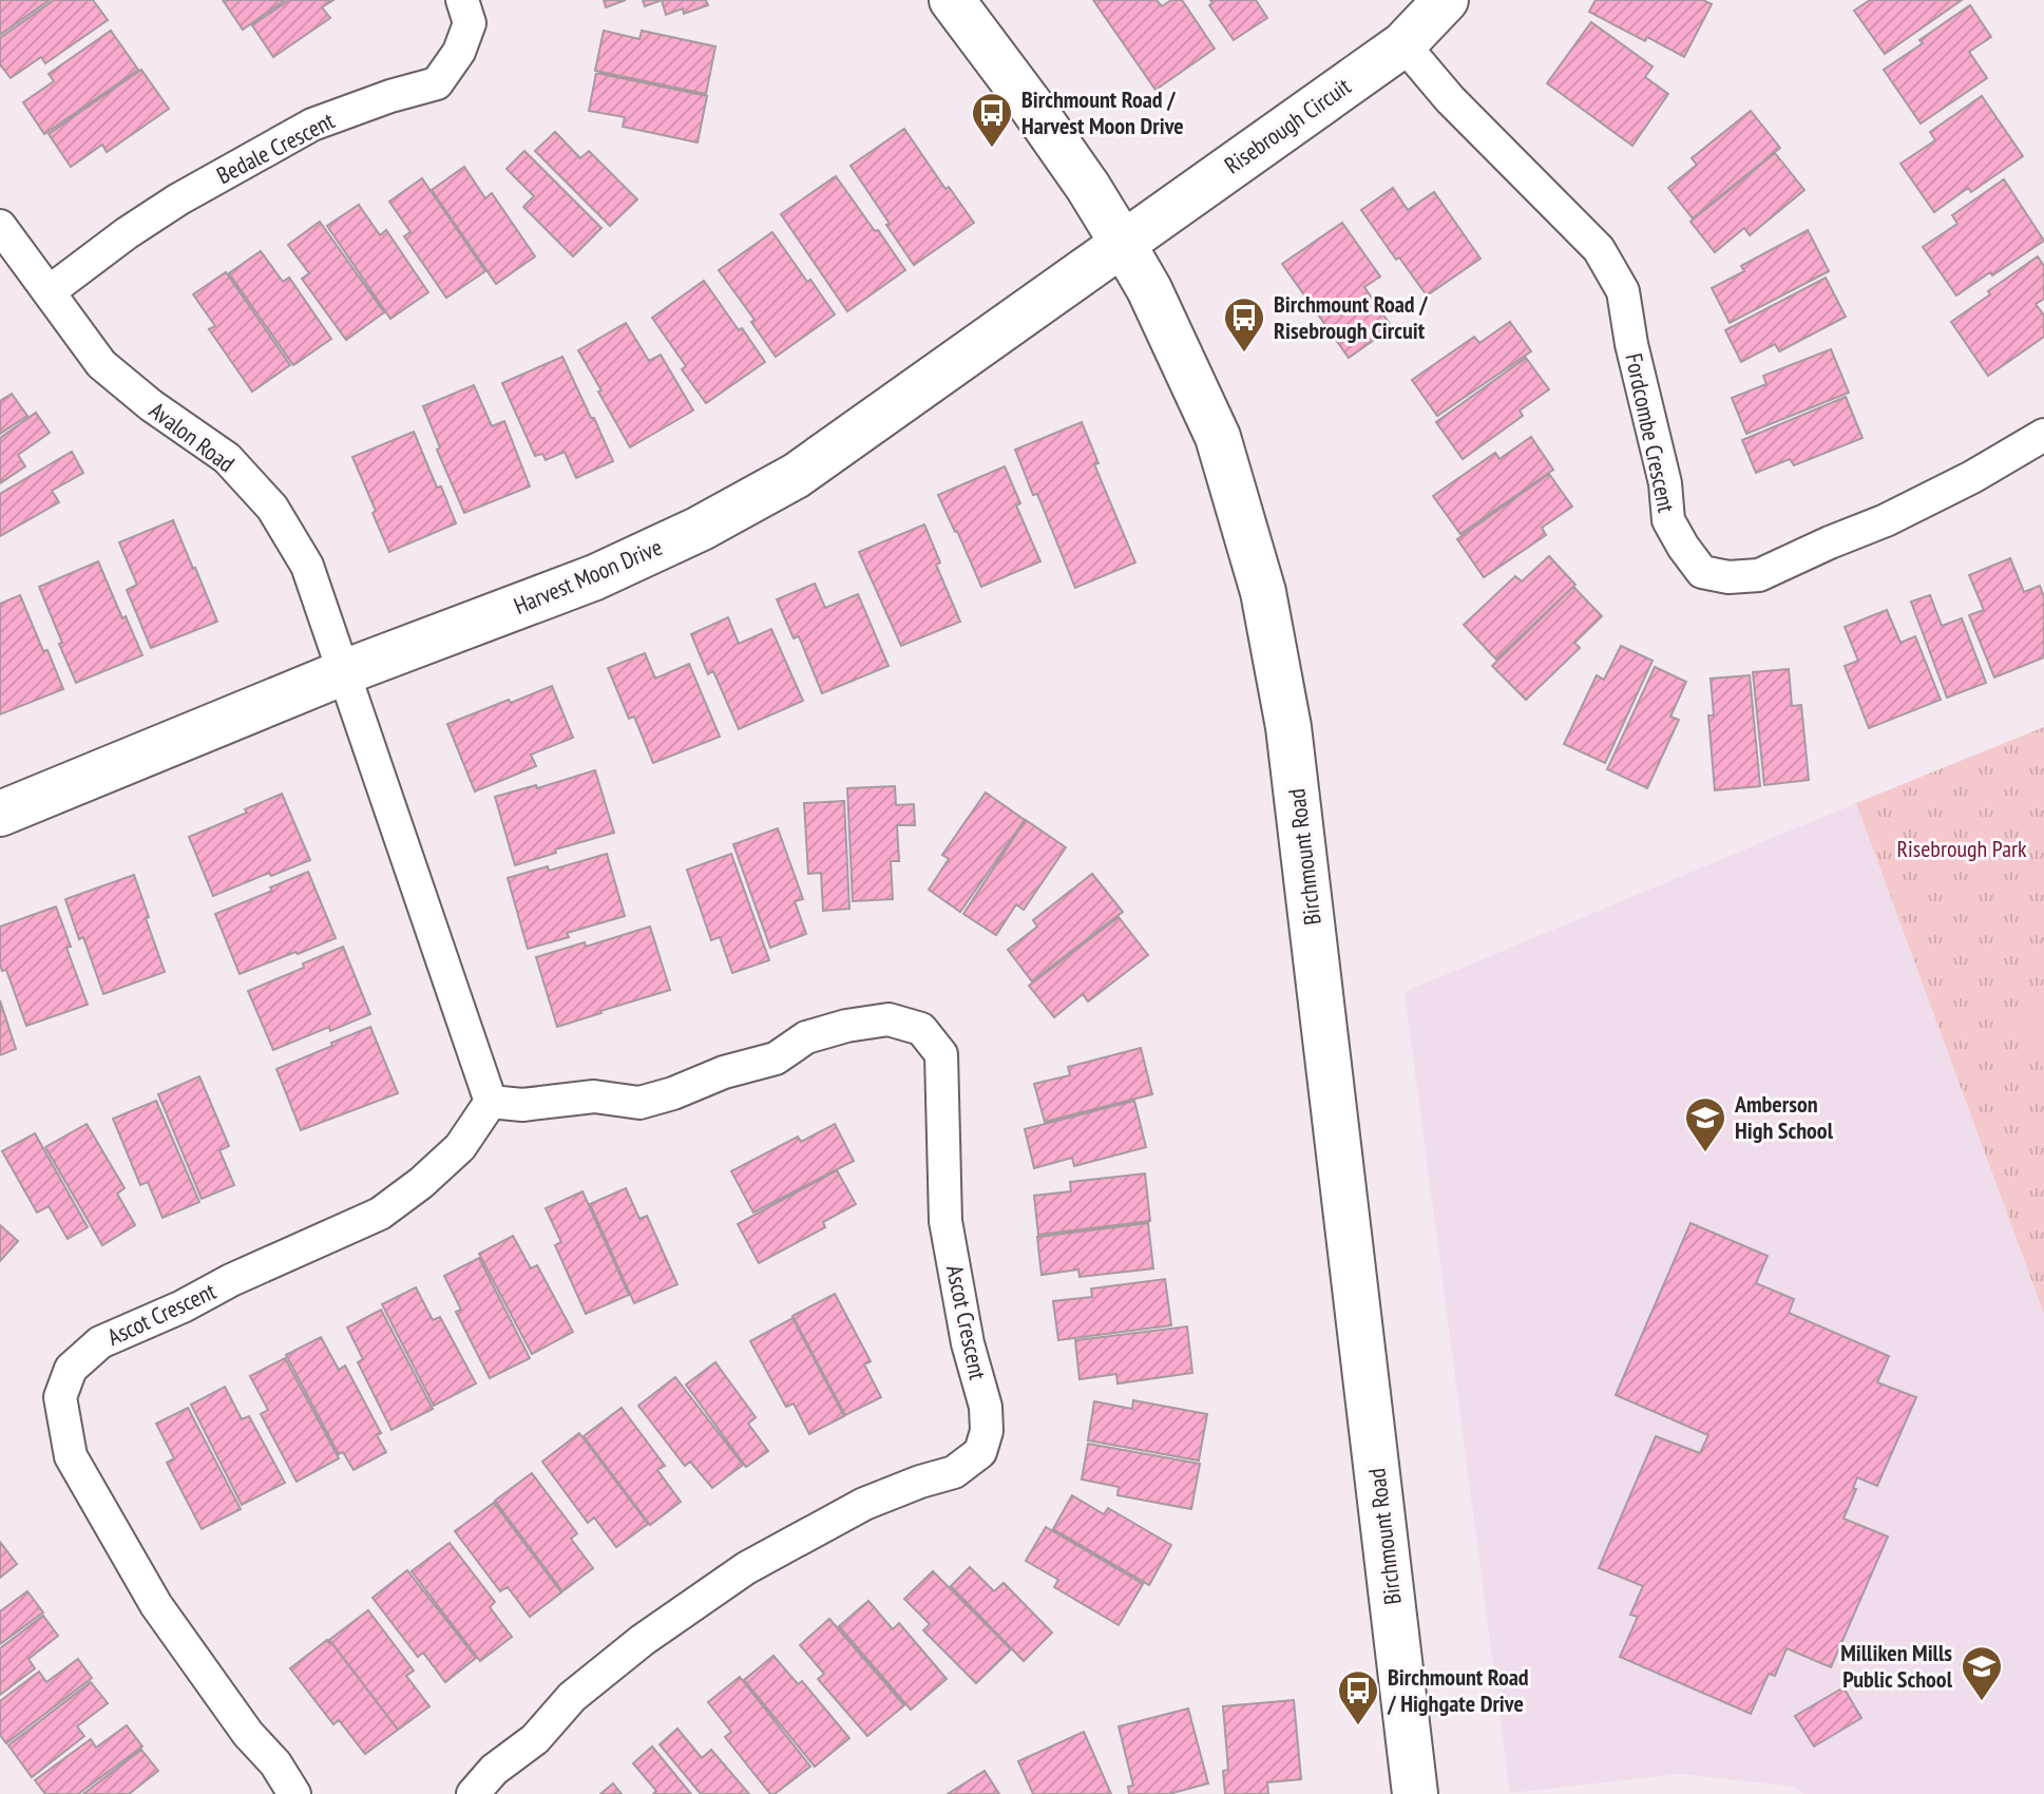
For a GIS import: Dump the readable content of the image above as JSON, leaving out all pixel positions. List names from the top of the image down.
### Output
{
  "streets": {
    "main road": ["Risebrough Circuit", "Harvest Moon Drive", "Birchmount Road"],
    "street": [
      "Bedale Crescent",
      "Fordcombe Crescent",
      "Avalon Road",
      "Ascot Crescent"
    ]
  },
  "crossings": [
    ["Risebrough Circuit", "Fordcombe Crescent"],
    ["Risebrough Circuit", "Harvest Moon Drive"],
    ["Risebrough Circuit", "Birchmount Road"],
    ["Bedale Crescent", "Avalon Road"],
    ["Avalon Road", "Harvest Moon Drive"],
    ["Harvest Moon Drive", "Birchmount Road"]
  ],
  "parks": ["Risebrough Park"],
  "places": {
    "bus stop": ["Birchmount Road / Harvest Moon Drive", "Birchmount Road / Risebrough Circuit", "Birchmount Road / Highgate Drive"],
    "school or university": ["Amberson High School", "Milliken Mills Public School"]
  }
}
